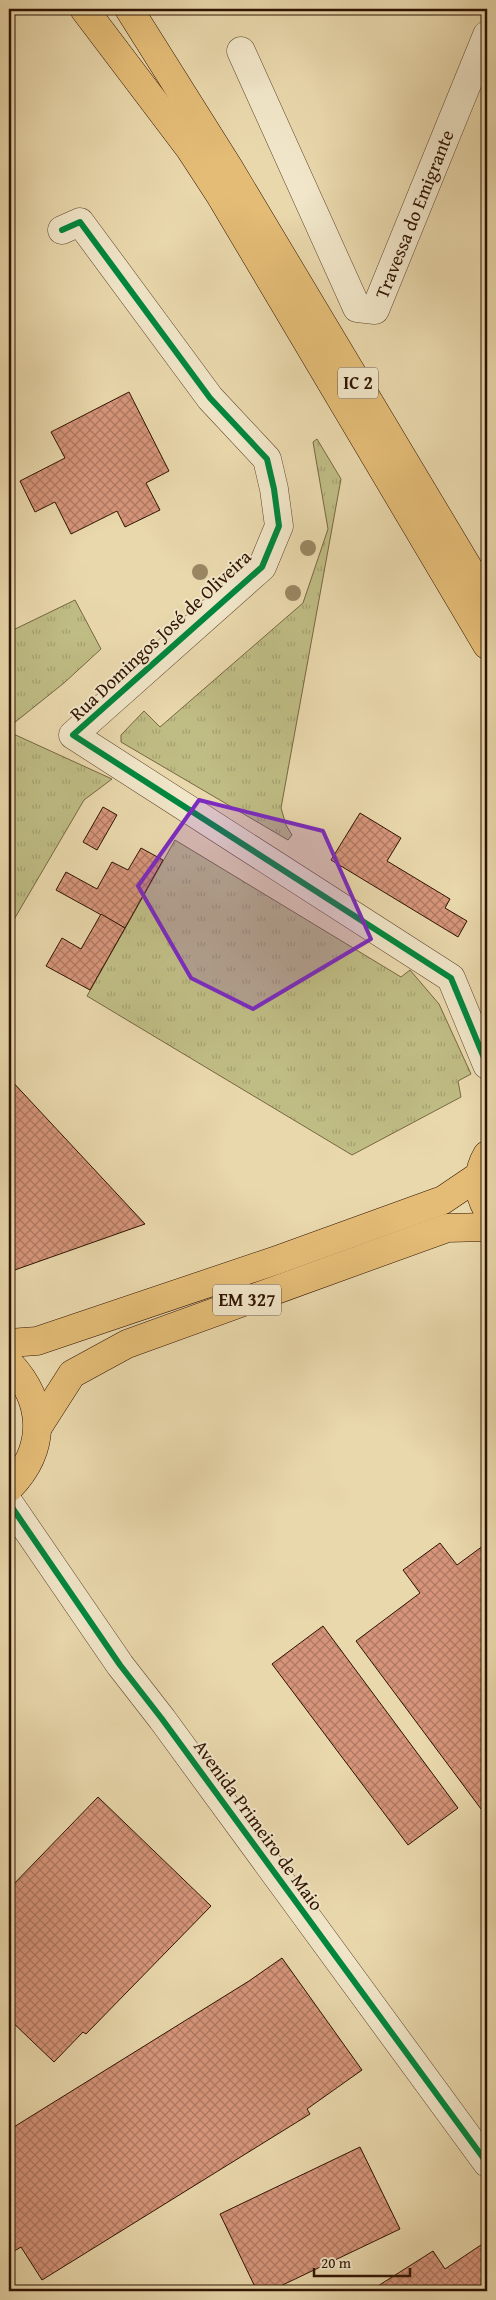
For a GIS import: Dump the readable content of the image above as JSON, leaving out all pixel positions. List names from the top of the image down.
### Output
{
  "streets": {
    "main road": ["IC 2", "EM 327"],
    "street": ["Travessa do Emigrante", "Rua Domingos José de Oliveira", "Avenida Primeiro de Maio"]
  },
  "scale_bar": "20 m"
}
